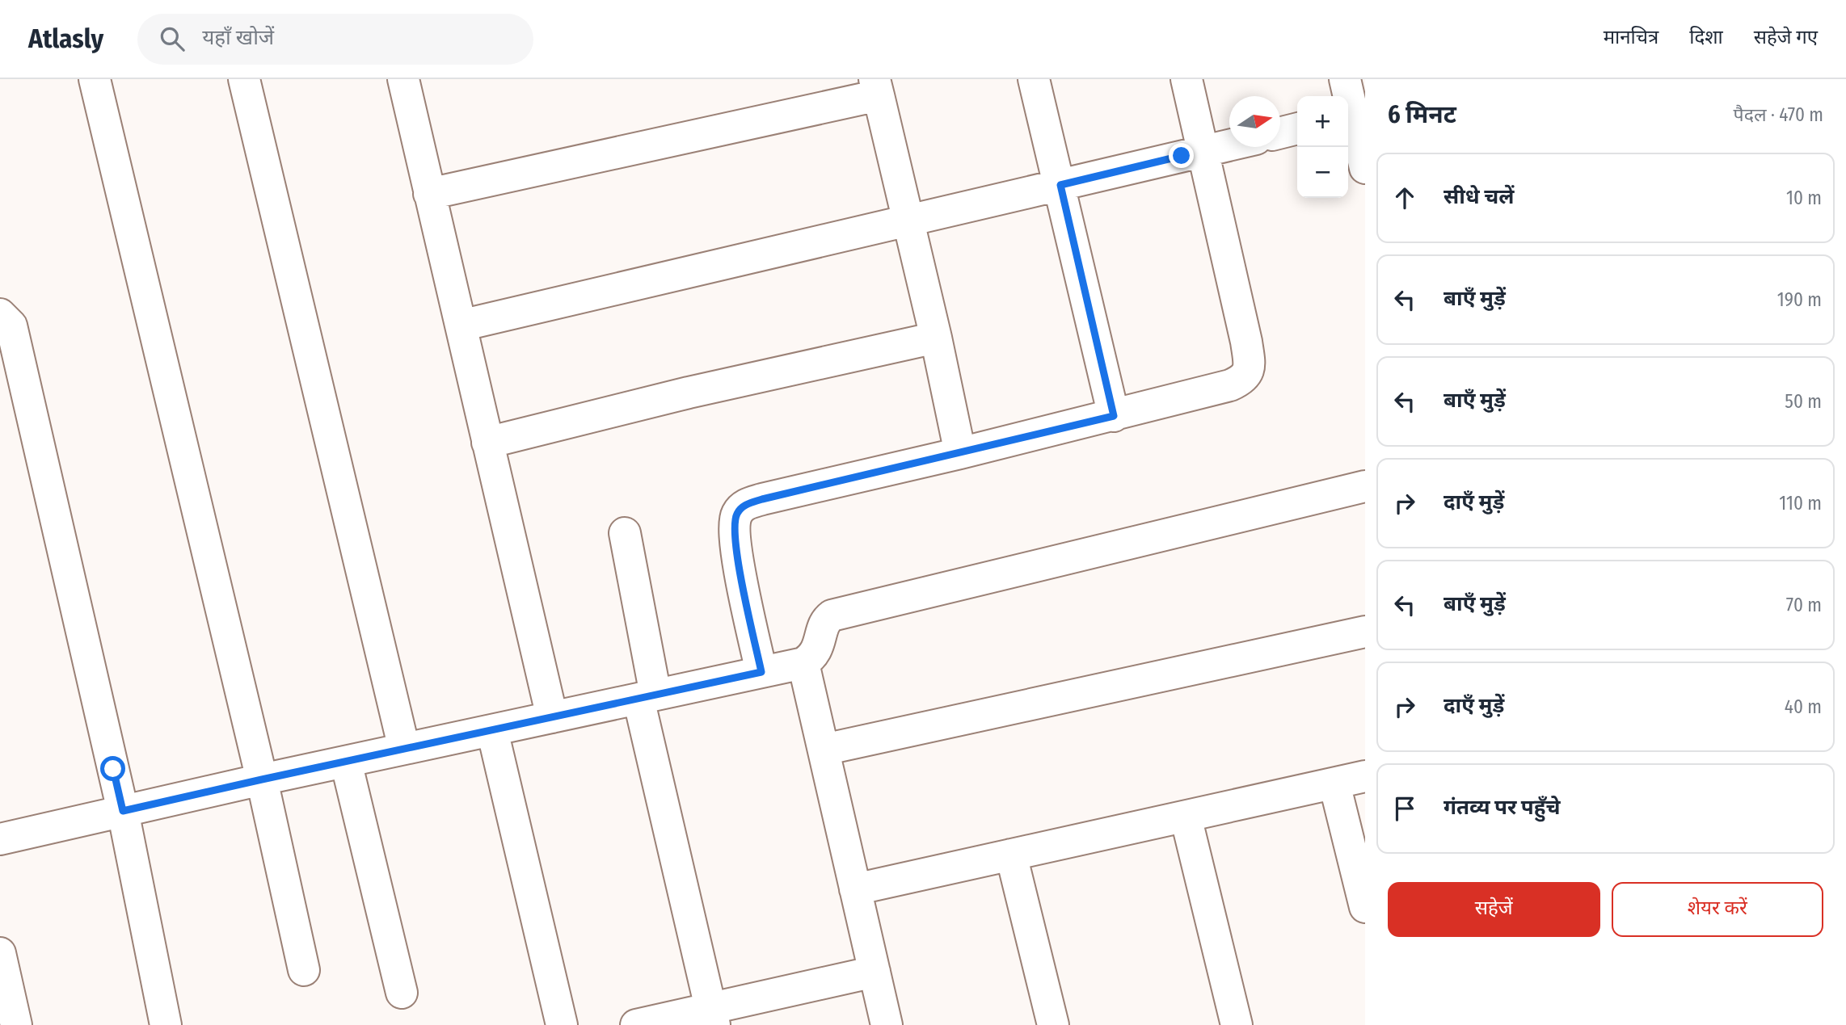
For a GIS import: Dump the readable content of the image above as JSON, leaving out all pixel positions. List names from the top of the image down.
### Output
{
  "north": "right",
  "page": {
    "header": "Atlasly",
    "search": "यहाँ खोजें",
    "nav": ["मानचित्र", "दिशा", "सहेजे गए"],
    "heading": ["6 मिनट", "पैदल · 470 m"],
    "map_buttons": ["+", "−"],
    "list": [
      ["सीधे चलें", "10 m"],
      ["बाएँ मुड़ें", "190 m"],
      ["बाएँ मुड़ें", "50 m"],
      ["दाएँ मुड़ें", "110 m"],
      ["बाएँ मुड़ें", "70 m"],
      ["दाएँ मुड़ें", "40 m"],
      "गंतव्य पर पहुँचे"
    ],
    "buttons": ["सहेजें", "शेयर करें"]
  }
}
